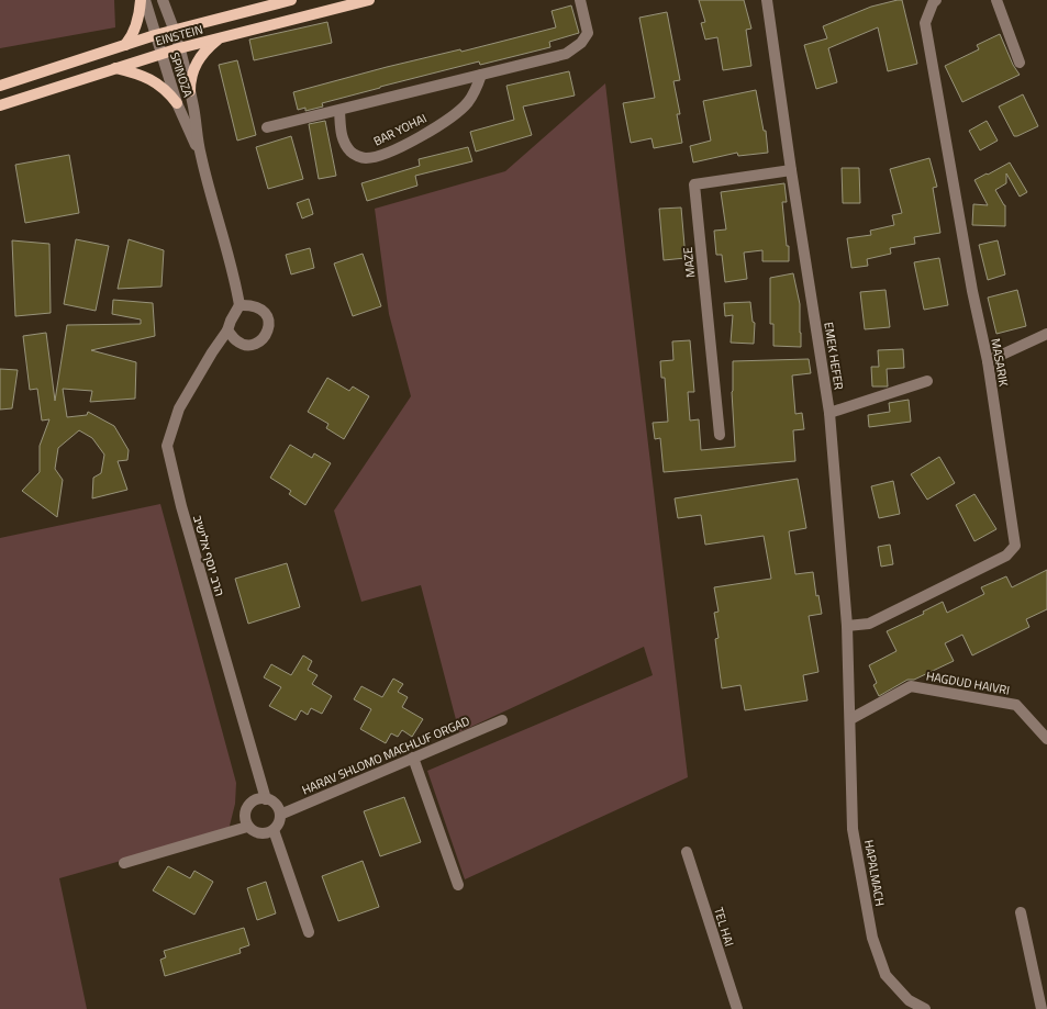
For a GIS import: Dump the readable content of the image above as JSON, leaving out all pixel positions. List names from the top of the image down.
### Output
{
  "streets": {
    "main road": ["EINSTEIN"],
    "street": [
      "SPINOZA",
      "BAR YOHAI",
      "MAZE",
      "EMEK HEFER",
      "MASARIK",
      "הרב יוסף אלישיב",
      "HAGDUD HAIVRI",
      "HARAV SHLOMO MACHLUF ORGAD",
      "HAPALMACH",
      "TEL HAI"
    ]
  },
  "crossings": [
    ["EINSTEIN", "SPINOZA"],
    ["SPINOZA", "הרב יוסף אלישיב"],
    ["MAZE", "EMEK HEFER"],
    ["EMEK HEFER", "MASARIK"],
    ["EMEK HEFER", "HAGDUD HAIVRI"],
    ["EMEK HEFER", "HAPALMACH"],
    ["הרב יוסף אלישיב", "HARAV SHLOMO MACHLUF ORGAD"],
    ["HAGDUD HAIVRI", "HAPALMACH"]
  ]
}
